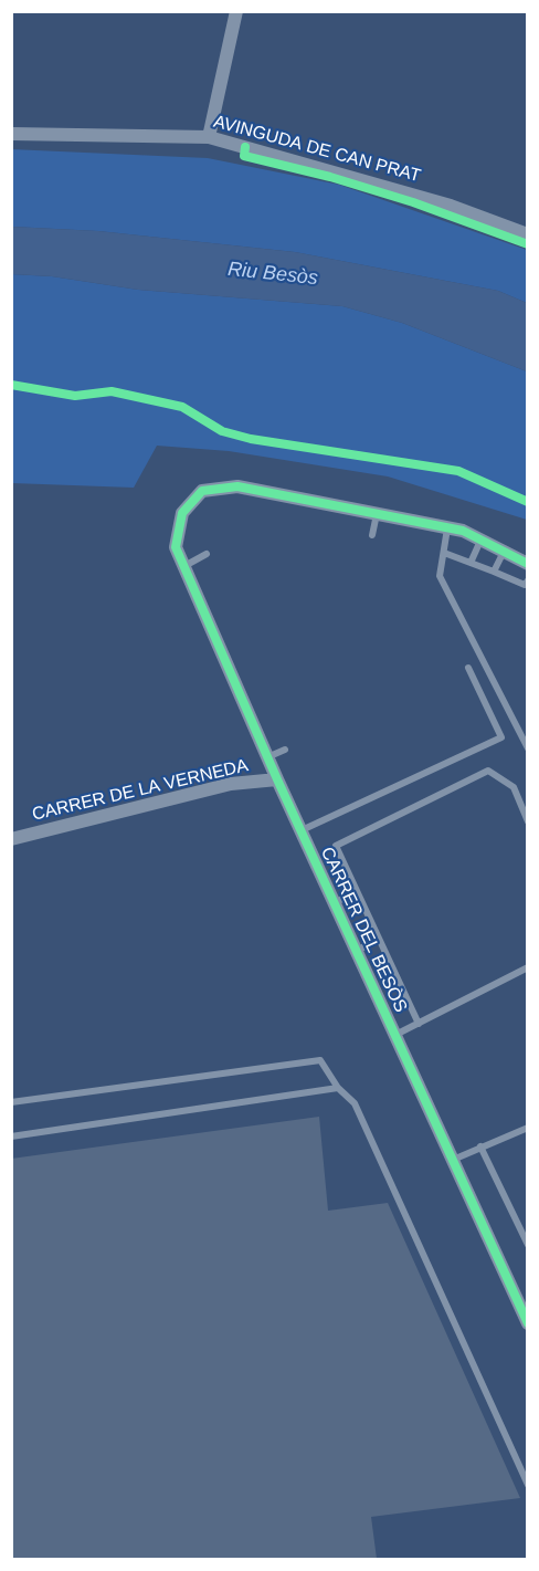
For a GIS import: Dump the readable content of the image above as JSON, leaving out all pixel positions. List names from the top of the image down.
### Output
{
  "streets": {
    "street": ["AVINGUDA DE CAN PRAT", "CARRER DE LA VERNEDA", "CARRER DEL BESÒS"]
  },
  "crossings": [
    ["CARRER DE LA VERNEDA", "CARRER DEL BESÒS"]
  ],
  "water": ["Riu Besòs"]
}
